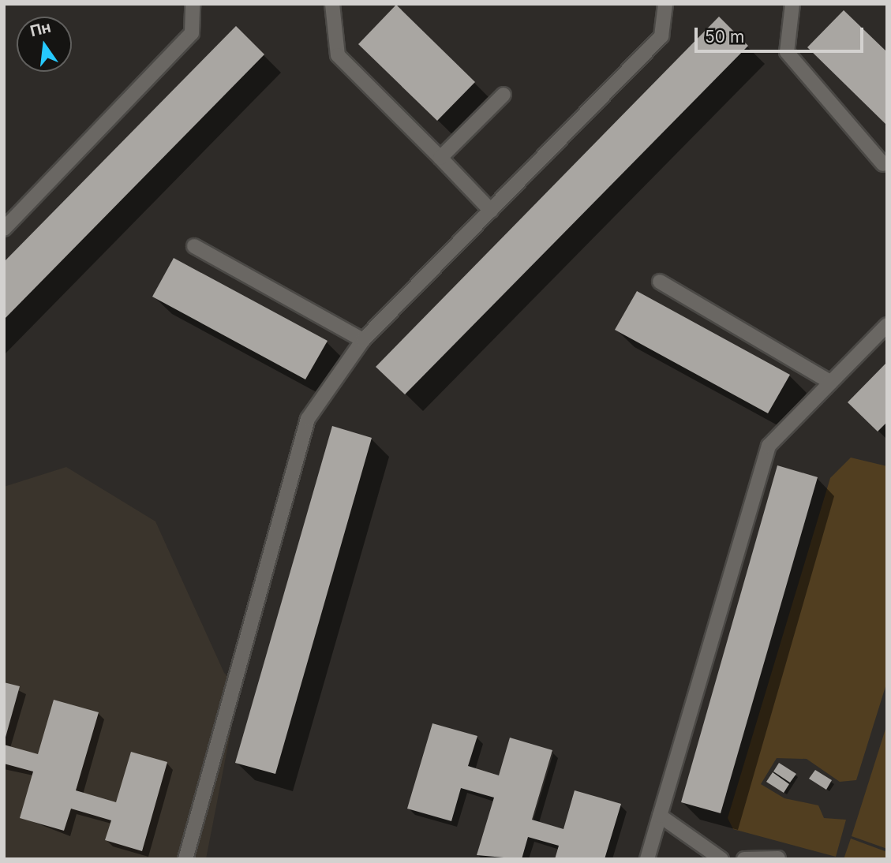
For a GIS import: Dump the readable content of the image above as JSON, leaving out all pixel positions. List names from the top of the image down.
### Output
{
  "scale_bar": "50 m",
  "north": "top"
}
